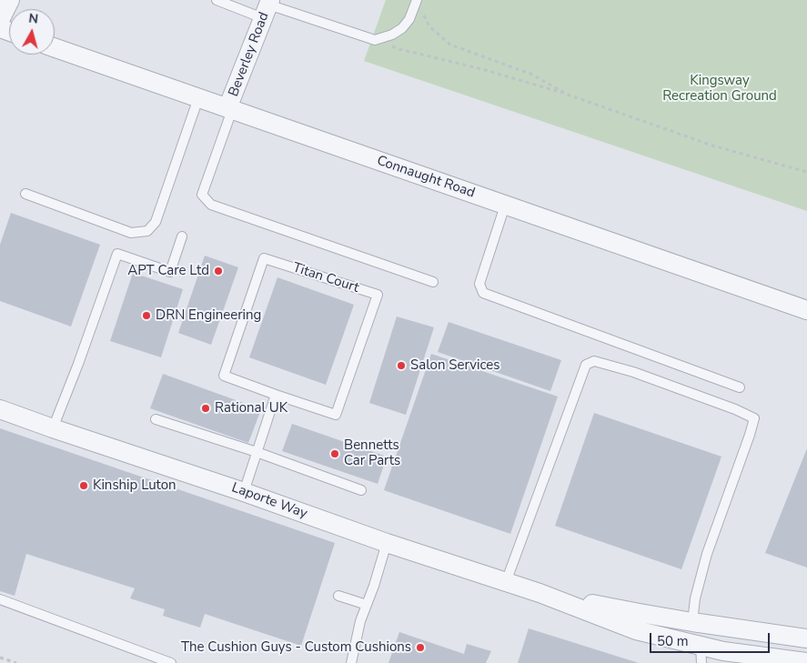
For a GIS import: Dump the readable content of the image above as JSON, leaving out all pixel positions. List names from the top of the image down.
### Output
{
  "streets": {
    "street": ["Beverley Road", "Connaught Road", "Laporte Way"],
    "lane": ["Titan Court"]
  },
  "crossings": [
    ["Beverley Road", "Connaught Road"]
  ],
  "parks": ["Kingsway Recreation Ground"],
  "places": [
    "APT Care Ltd",
    "DRN Engineering",
    "Salon Services",
    "Rational UK",
    "Bennetts Car Parts",
    "Kinship Luton",
    "The Cushion Guys - Custom Cushions"
  ],
  "scale_bar": "50 m",
  "north": "top"
}
